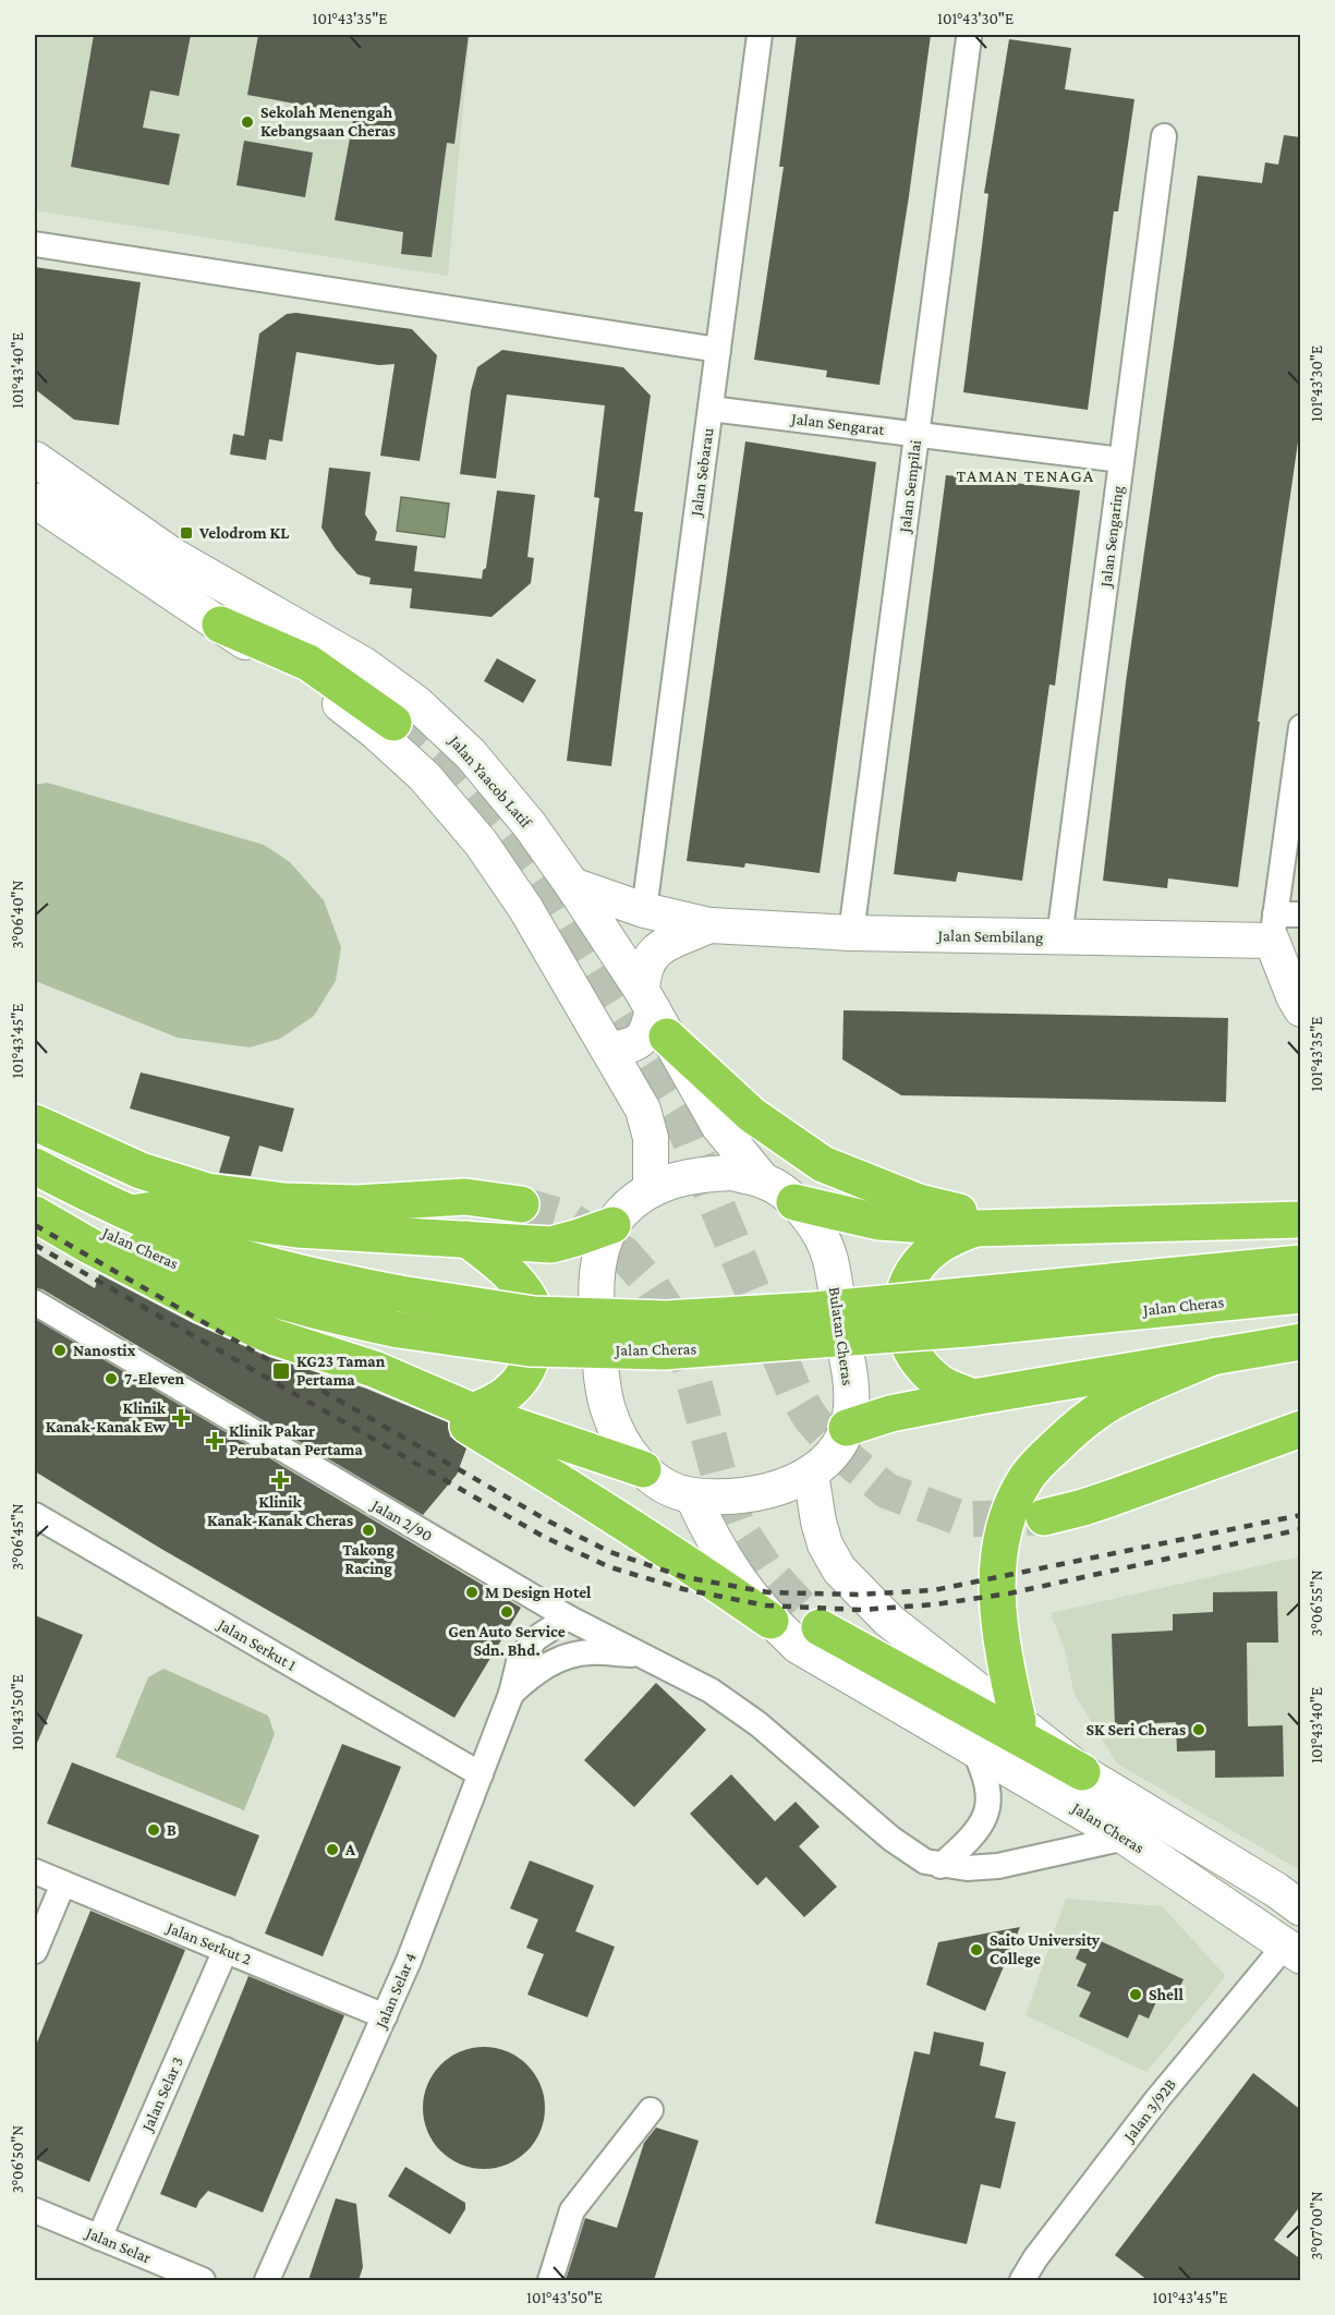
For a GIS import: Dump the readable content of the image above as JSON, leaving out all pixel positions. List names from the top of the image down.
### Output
{
  "streets": {
    "highway": ["Jalan Cheras"],
    "main road": ["Jalan Yaacob Latif", "Jalan Sembilang", "Bulatan Cheras"],
    "street": [
      "Jalan Sengarat",
      "Jalan Sebarau",
      "Jalan Sempilai",
      "Jalan Sengaring",
      "Jalan 2/90",
      "Jalan Serkut 1",
      "Jalan Serkut 2",
      "Jalan Selar 4",
      "Jalan Selar 3",
      "Jalan 3/92B",
      "Jalan Selar"
    ]
  },
  "crossings": [
    ["Jalan Sengarat", "Jalan Sebarau"],
    ["Jalan Sengarat", "Jalan Sempilai"],
    ["Jalan Sengarat", "Jalan Sengaring"],
    ["Jalan Sebarau", "Jalan Sembilang"],
    ["Jalan Sempilai", "Jalan Sembilang"],
    ["Jalan Sengaring", "Jalan Sembilang"],
    ["Jalan Yaacob Latif", "Jalan Sembilang"],
    ["Jalan Yaacob Latif", "Bulatan Cheras"],
    ["Jalan Cheras", "Bulatan Cheras"],
    ["Jalan Cheras", "Jalan 3/92B"],
    ["Jalan 2/90", "Jalan Selar 4"],
    ["Jalan Serkut 1", "Jalan Selar 4"],
    ["Jalan Serkut 2", "Jalan Selar 4"],
    ["Jalan Serkut 2", "Jalan Selar 3"],
    ["Jalan Selar 3", "Jalan Selar"]
  ],
  "districts": ["TAMAN TENAGA"],
  "places": {
    "other": [
      "Sekolah Menengah Kebangsaan Cheras",
      "Nanostix",
      "7-Eleven",
      "Takong Racing",
      "M Design Hotel",
      "Gen Auto Service Sdn. Bhd.",
      "SK Seri Cheras",
      "B",
      "A",
      "Saito University College",
      "Shell"
    ],
    "transit": ["Velodrom KL", "KG23 Taman Pertama"],
    "health": ["Klinik Kanak-Kanak Ew", "Klinik Pakar Perubatan Pertama", "Klinik Kanak-Kanak Cheras"]
  },
  "coordinates": [
    "101°43'35\"E",
    "101°43'30\"E",
    "101°43'40\"E",
    "3°06'40\"N",
    "101°43'45\"E",
    "3°06'45\"N",
    "3°06'55\"N",
    "101°43'50\"E",
    "3°06'50\"N",
    "3°07'00\"N"
  ]
}
